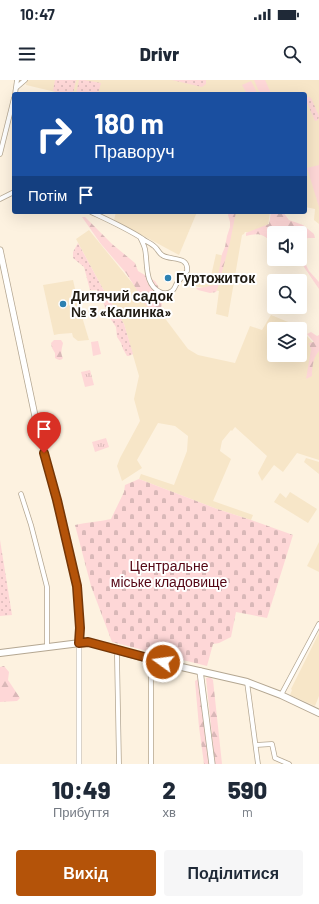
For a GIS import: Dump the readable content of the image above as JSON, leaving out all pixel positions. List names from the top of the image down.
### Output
{
  "parks": ["Центральне міське кладовище"],
  "places": ["Гуртожиток", "Дитячий садок № 3 «Калинка»"],
  "page": {
    "status": "10:47",
    "header": "Drivr",
    "turn": ["180 m", "Праворуч"],
    "then": "Потім",
    "eta": [
      "10:49",
      "Прибуття",
      "2",
      "хв",
      "590",
      "m"
    ],
    "buttons": ["Вихід", "Поділитися"]
  }
}
